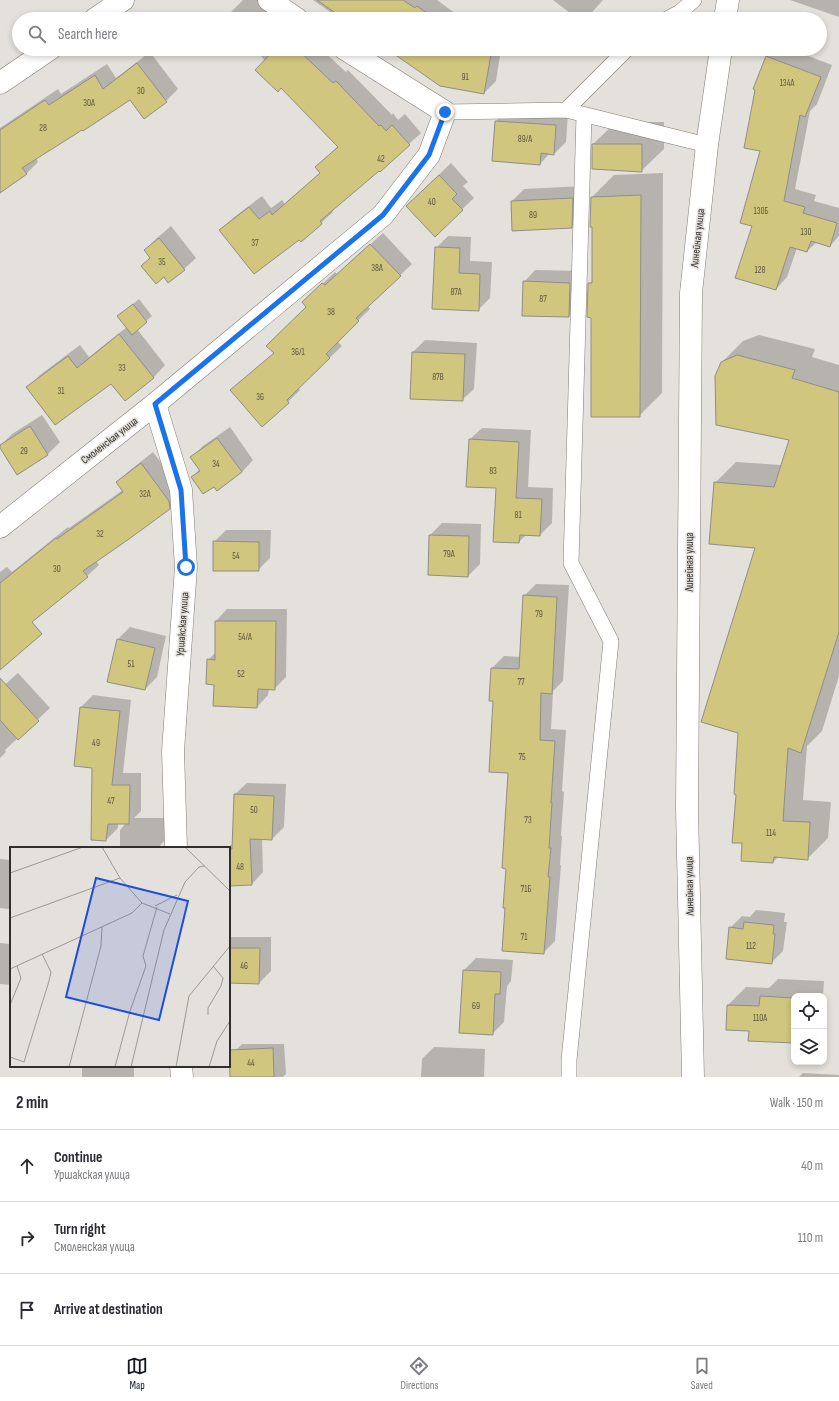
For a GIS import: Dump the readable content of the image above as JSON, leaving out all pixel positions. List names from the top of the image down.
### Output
{
  "streets": {
    "street": ["Линейная улица", "Смоленская улица", "Уршакская улица"]
  },
  "crossings": [
    ["Смоленская улица", "Уршакская улица"]
  ],
  "house_numbers": [
    "91",
    "134А",
    "30",
    "30А",
    "28",
    "89/А",
    "42",
    "40",
    "130Б",
    "89",
    "130",
    "37",
    "35",
    "38А",
    "128",
    "87А",
    "87",
    "38",
    "36/1",
    "33",
    "87В",
    "31",
    "36",
    "29",
    "34",
    "83",
    "32А",
    "81",
    "32",
    "79А",
    "54",
    "30",
    "79",
    "54/А",
    "51",
    "52",
    "77",
    "49",
    "75",
    "47",
    "50",
    "73",
    "114",
    "48",
    "71Б",
    "71",
    "112",
    "46",
    "69",
    "110А",
    "44"
  ],
  "page": {
    "search": "Search here",
    "heading": ["2 min", "Walk · 150 m"],
    "list": [
      ["Continue", "Уршакская улица", "40 m"],
      ["Turn right", "Смоленская улица", "110 m"],
      "Arrive at destination"
    ],
    "nav": ["Map", "Directions", "Saved"]
  }
}
